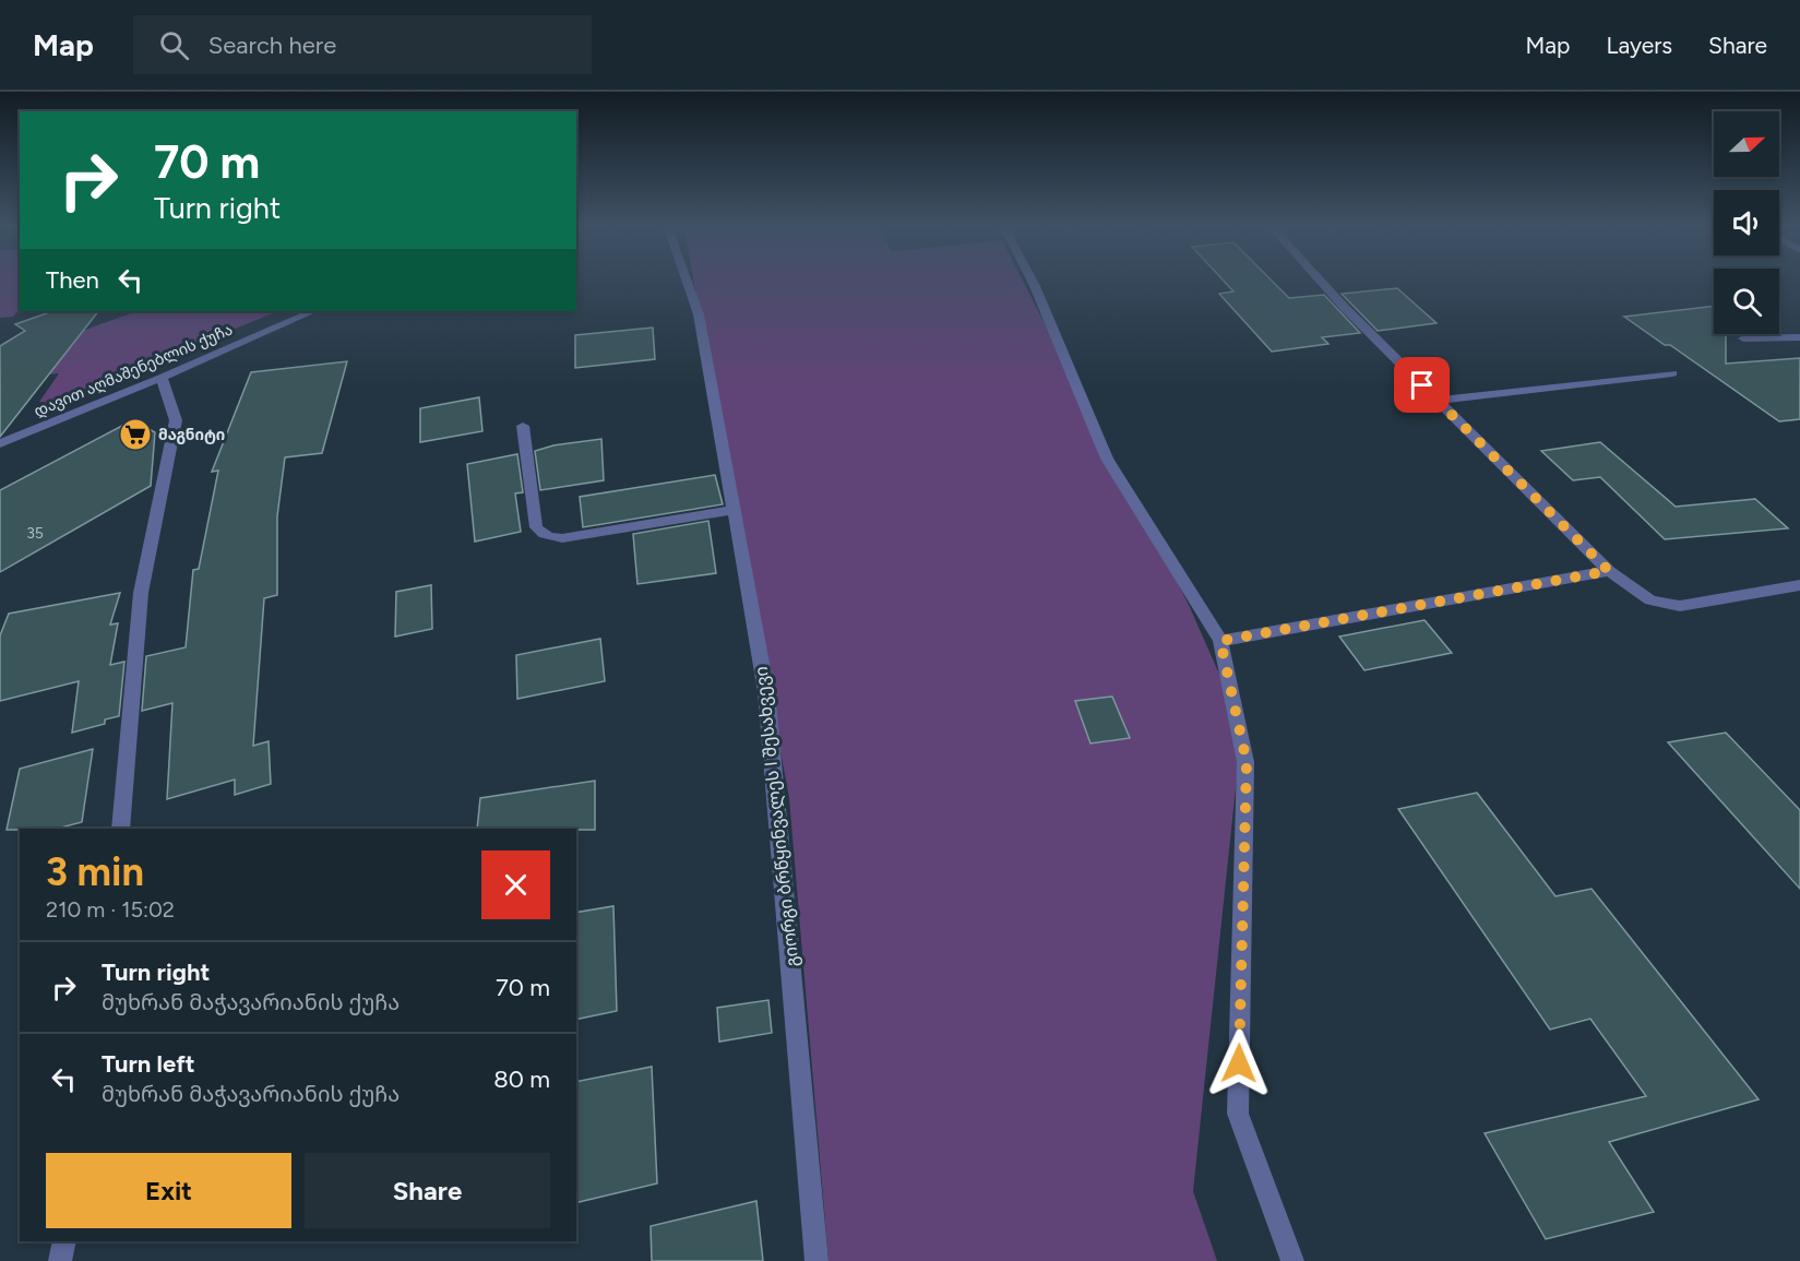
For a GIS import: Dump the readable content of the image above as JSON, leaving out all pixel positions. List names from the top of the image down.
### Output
{
  "streets": {
    "street": ["დავით აღმაშენებლის ქუჩა", "გიორგი ბრწყინვალეს I შესახვევი"]
  },
  "places": {
    "supermarket": ["მაგნიტი"]
  },
  "house_numbers": ["35"],
  "north": "right",
  "page": {
    "header": "Map",
    "search": "Search here",
    "nav": ["Map", "Layers", "Share"],
    "turn": ["70 m", "Turn right"],
    "then": "Then",
    "heading": ["3 min", "210 m · 15:02"],
    "list": [
      {
        "name": "Turn right",
        "note": "მუხრან მაჭავარიანის ქუჩა",
        "value": "70 m"
      },
      {
        "name": "Turn left",
        "note": "მუხრან მაჭავარიანის ქუჩა",
        "value": "80 m"
      }
    ],
    "buttons": ["Exit", "Share"]
  }
}
